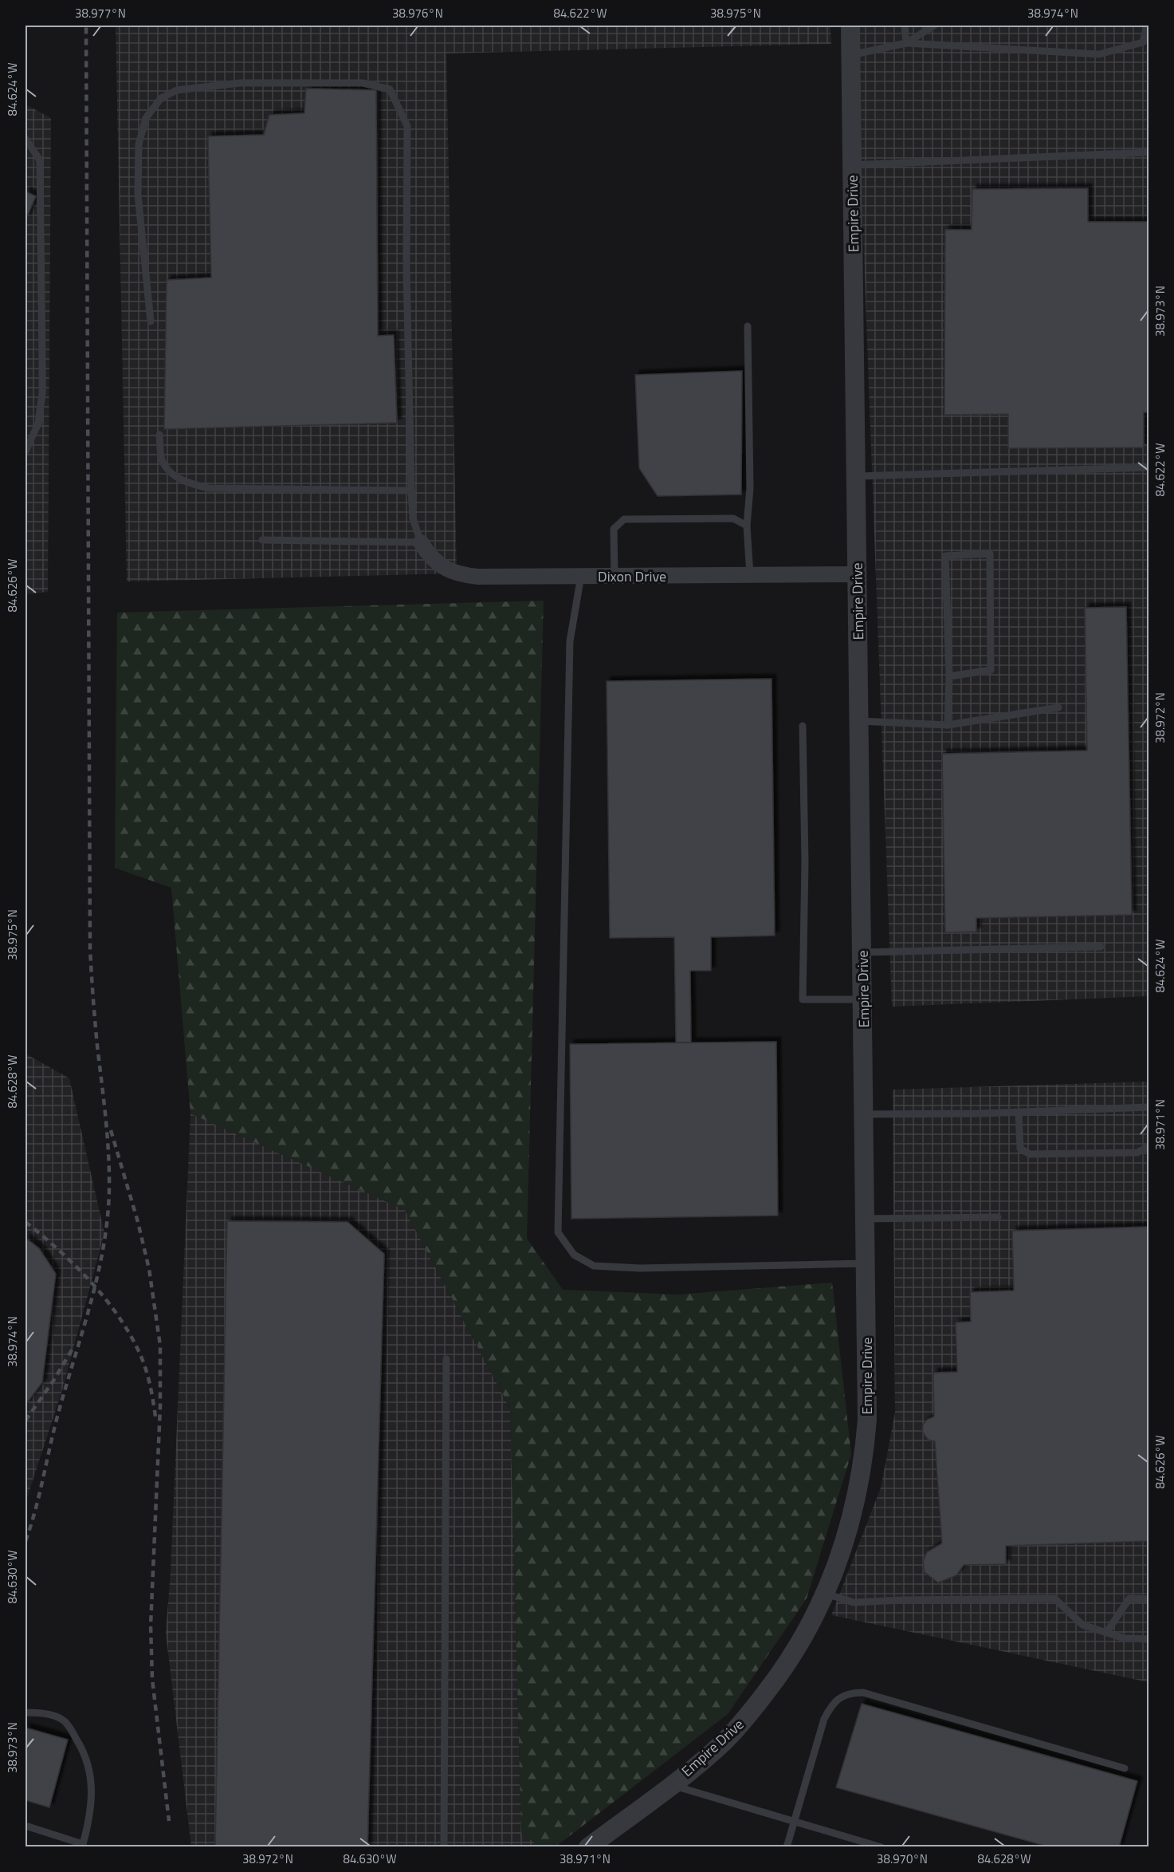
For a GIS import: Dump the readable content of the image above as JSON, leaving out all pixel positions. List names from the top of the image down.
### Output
{
  "streets": {
    "street": ["Empire Drive", "Dixon Drive"]
  },
  "crossings": [
    ["Empire Drive", "Dixon Drive"]
  ],
  "coordinates": [
    "38.977°N",
    "38.976°N",
    "84.622°W",
    "38.975°N",
    "38.974°N",
    "84.624°W",
    "38.973°N",
    "84.626°W",
    "38.972°N",
    "84.628°W",
    "38.971°N",
    "84.630°W",
    "38.970°N"
  ]
}
